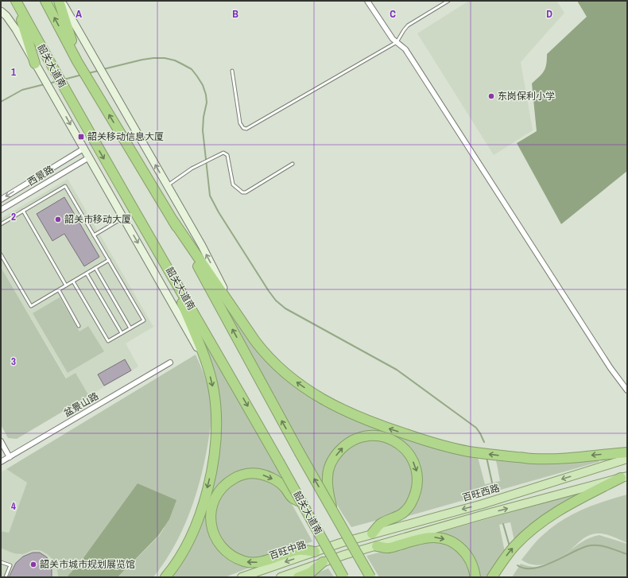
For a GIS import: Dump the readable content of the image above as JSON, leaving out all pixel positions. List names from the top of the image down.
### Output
{
  "streets": {
    "highway": ["韶关大道南"],
    "main road": ["百旺西路", "百旺中路"],
    "street": ["西景路", "盆景山路"]
  },
  "crossings": [
    ["百旺西路", "百旺中路"]
  ],
  "places": {
    "other": ["东岗保利小学", "韶关市移动大厦", "韶关市城市规划展览馆"],
    "transit": ["韶关移动信息大厦"]
  },
  "grid": {
    "columns": [
      "A",
      "B",
      "C",
      "D"
    ],
    "rows": [
      "1",
      "2",
      "3",
      "4"
    ]
  }
}
